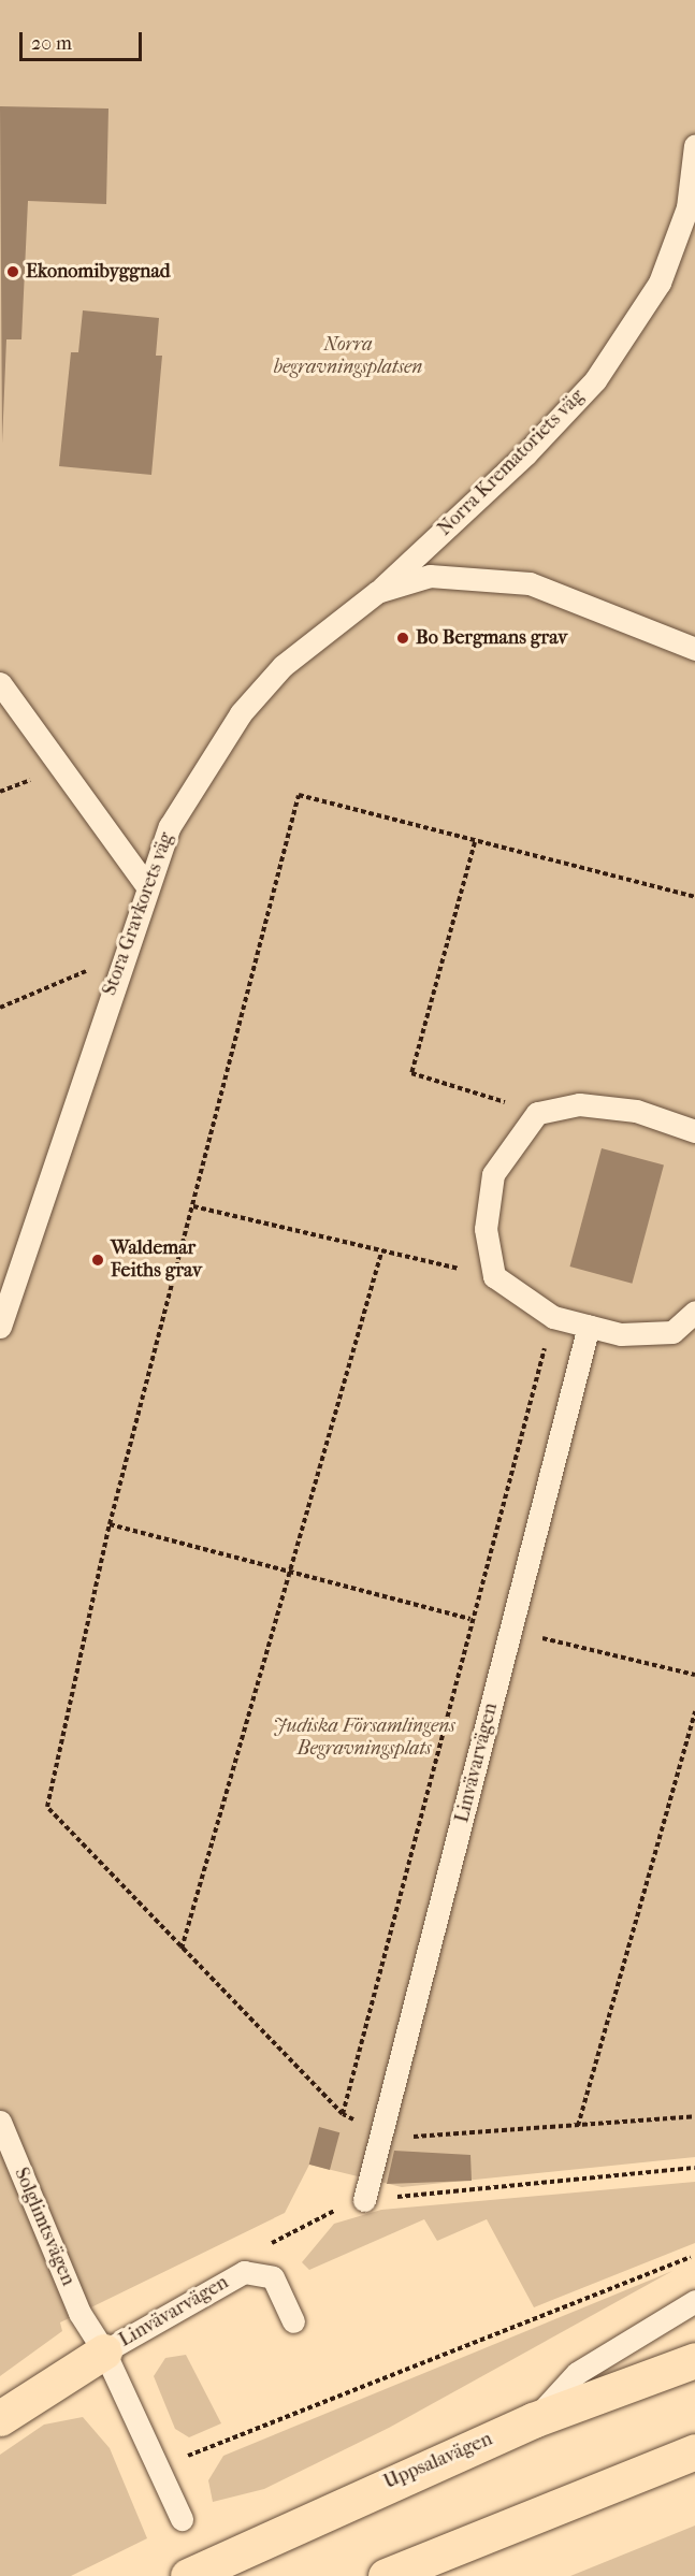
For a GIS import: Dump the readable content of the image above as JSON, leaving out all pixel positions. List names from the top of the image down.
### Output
{
  "streets": {
    "highway": ["Uppsalavägen"],
    "lane": [
      "Norra Krematoriets väg",
      "Stora Gravkorets väg",
      "Linvävarvägen",
      "Solglimtsvägen"
    ]
  },
  "crossings": [
    ["Norra Krematoriets väg", "Stora Gravkorets väg"],
    ["Linvävarvägen", "Solglimtsvägen"]
  ],
  "parks": ["Norra begravningsplatsen", "Judiska Församlingens Begravningsplats"],
  "places": ["Ekonomibyggnad", "Bo Bergmans grav", "Waldemar Feiths grav"],
  "scale_bar": "20 m"
}
